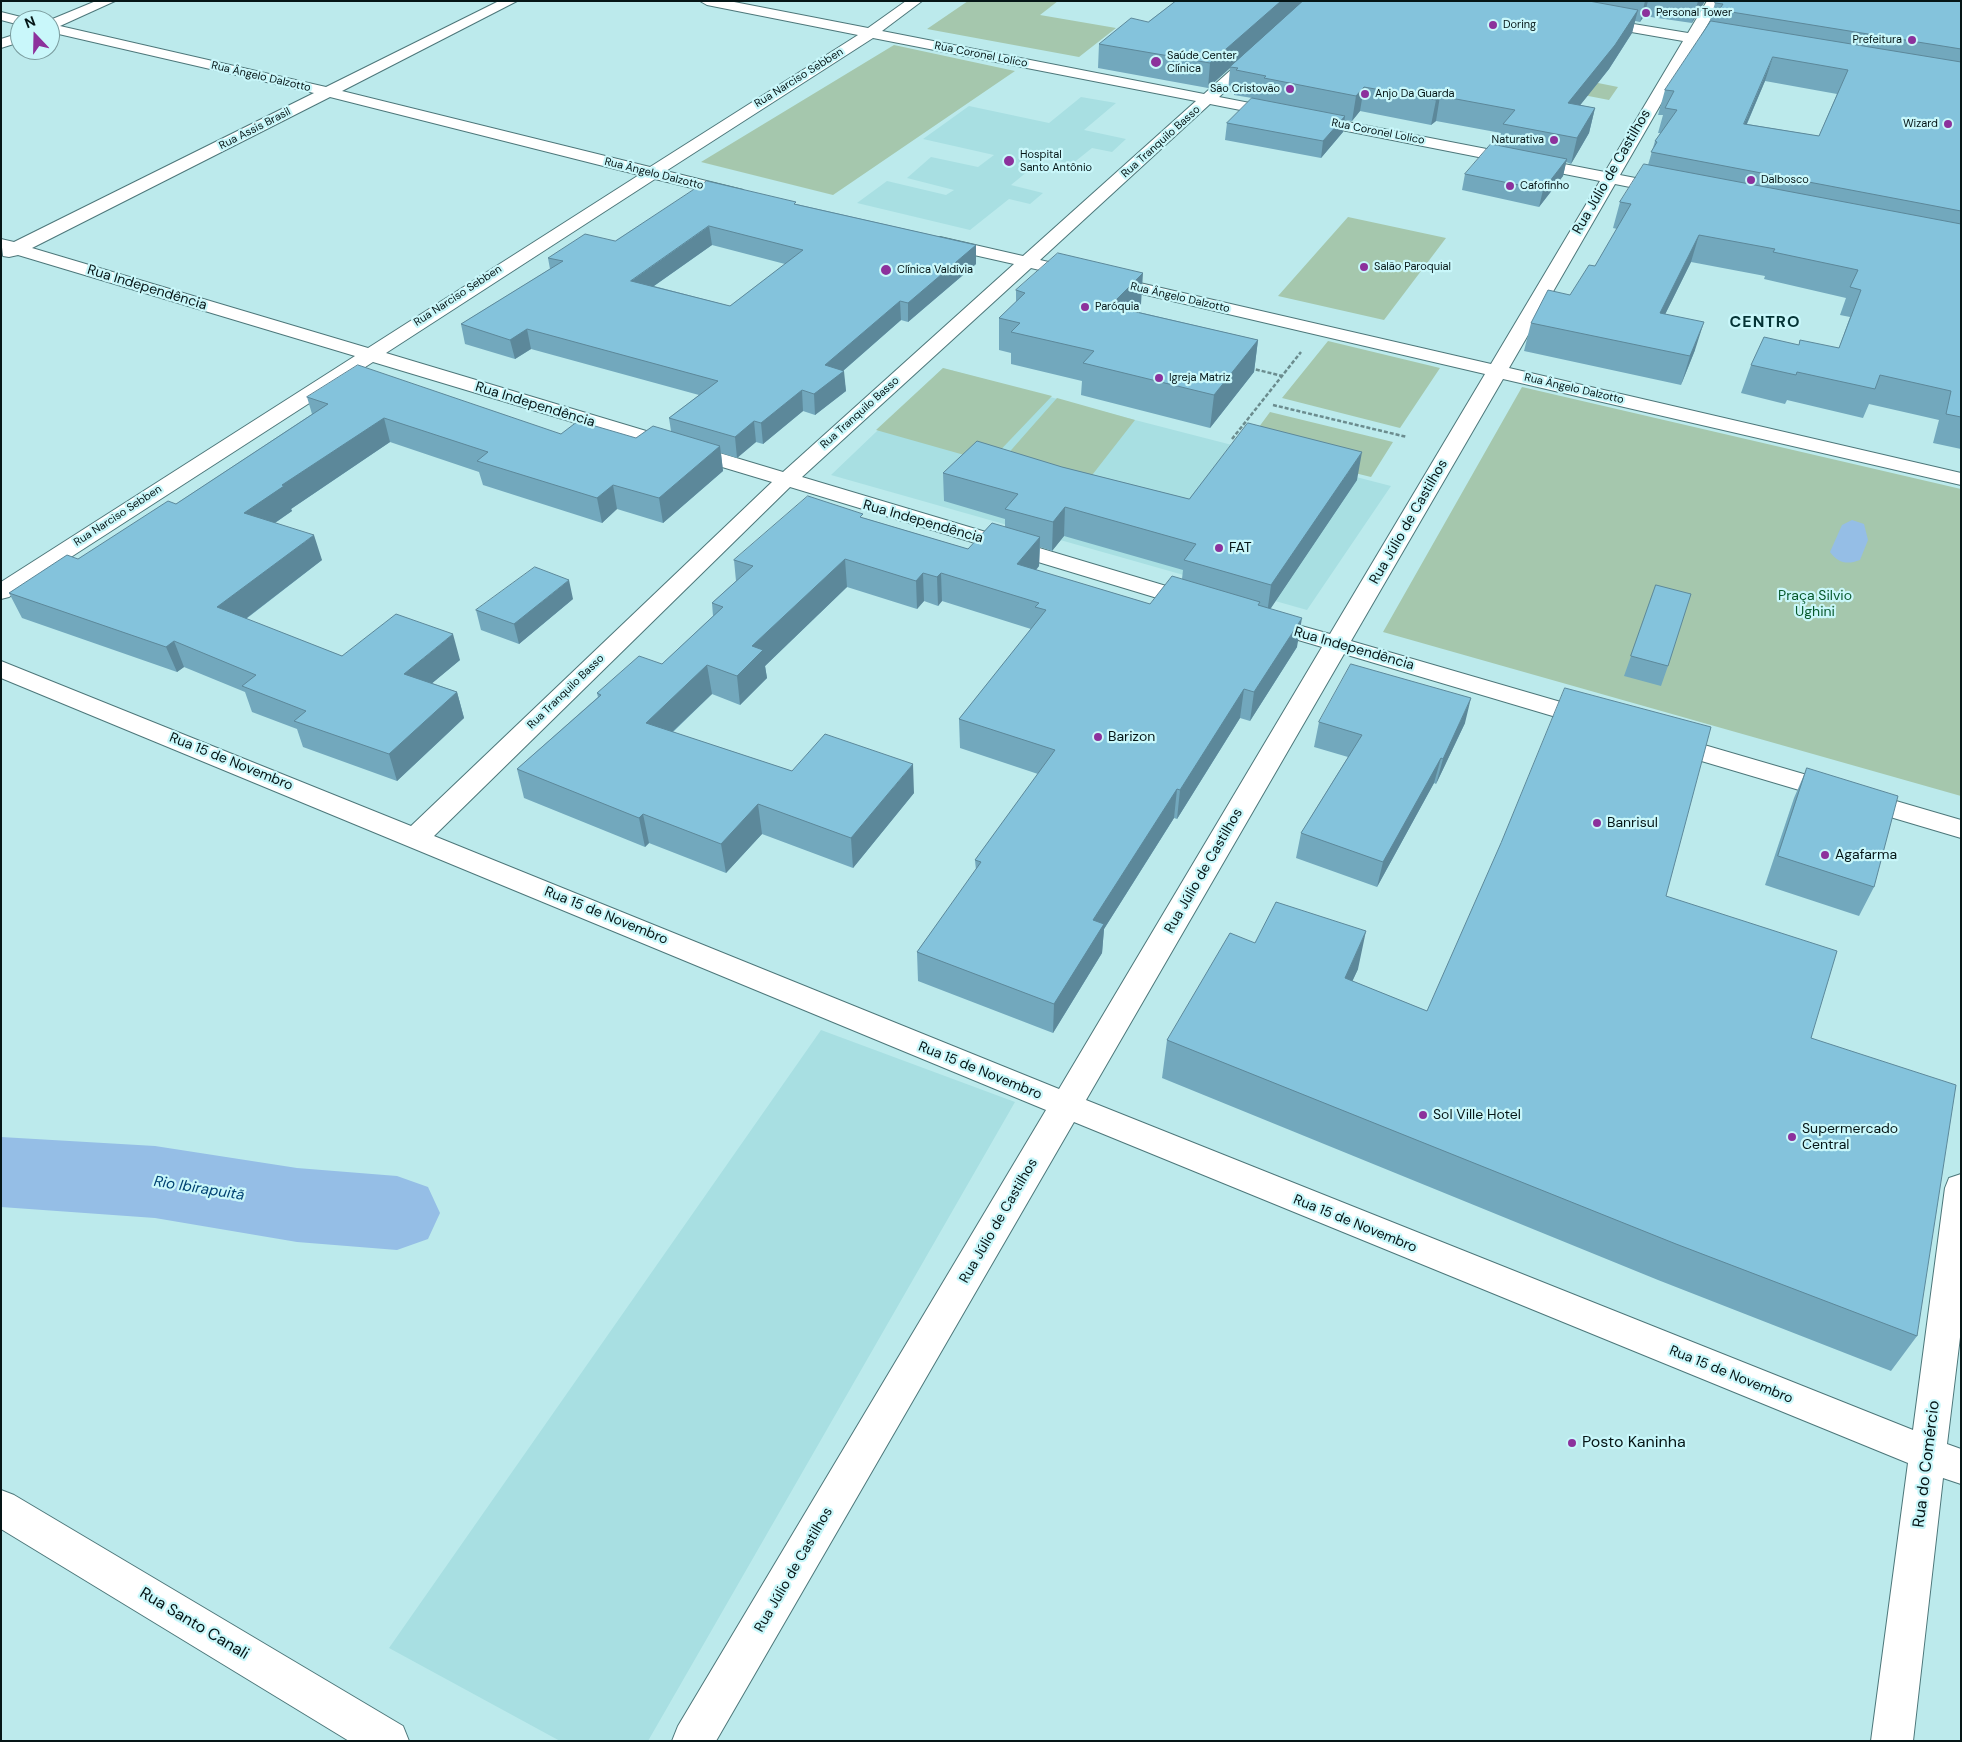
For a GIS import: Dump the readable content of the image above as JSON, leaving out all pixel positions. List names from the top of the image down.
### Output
{
  "streets": {
    "street": [
      "Rua Coronel Lolico",
      "Rua Ângelo Dalzotto",
      "Rua Narciso Sebben",
      "Rua Assis Brasil",
      "Rua Tranquilo Basso",
      "Rua Júlio de Castilhos",
      "Rua Independência",
      "Rua 15 de Novembro",
      "Rua do Comércio",
      "Rua Santo Canali"
    ]
  },
  "crossings": [
    ["Rua Coronel Lolico", "Rua Narciso Sebben"],
    ["Rua Coronel Lolico", "Rua Tranquilo Basso"],
    ["Rua Coronel Lolico", "Rua Júlio de Castilhos"],
    ["Rua Ângelo Dalzotto", "Rua Narciso Sebben"],
    ["Rua Ângelo Dalzotto", "Rua Assis Brasil"],
    ["Rua Ângelo Dalzotto", "Rua Tranquilo Basso"],
    ["Rua Ângelo Dalzotto", "Rua Júlio de Castilhos"],
    ["Rua Narciso Sebben", "Rua Independência"],
    ["Rua Assis Brasil", "Rua Independência"],
    ["Rua Tranquilo Basso", "Rua Independência"],
    ["Rua Tranquilo Basso", "Rua 15 de Novembro"],
    ["Rua Júlio de Castilhos", "Rua Independência"],
    ["Rua Júlio de Castilhos", "Rua 15 de Novembro"],
    ["Rua 15 de Novembro", "Rua do Comércio"]
  ],
  "districts": ["CENTRO"],
  "water": ["Rio Ibirapuitã"],
  "parks": ["Praça Silvio Ughini"],
  "places": [
    "Personal Tower",
    "Doring",
    "Prefeitura",
    "Saúde Center Clínica",
    "São Cristovão",
    "Anjo Da Guarda",
    "Wizard",
    "Naturativa",
    "Hospital Santo Antônio",
    "Dalbosco",
    "Cafofinho",
    "Salão Paroquial",
    "Clínica Valdivia",
    "Paróquia",
    "Igreja Matriz",
    "FAT",
    "Barizon",
    "Banrisul",
    "Agafarma",
    "Sol Ville Hotel",
    "Supermercado Central",
    "Posto Kaninha"
  ],
  "north": "top"
}
